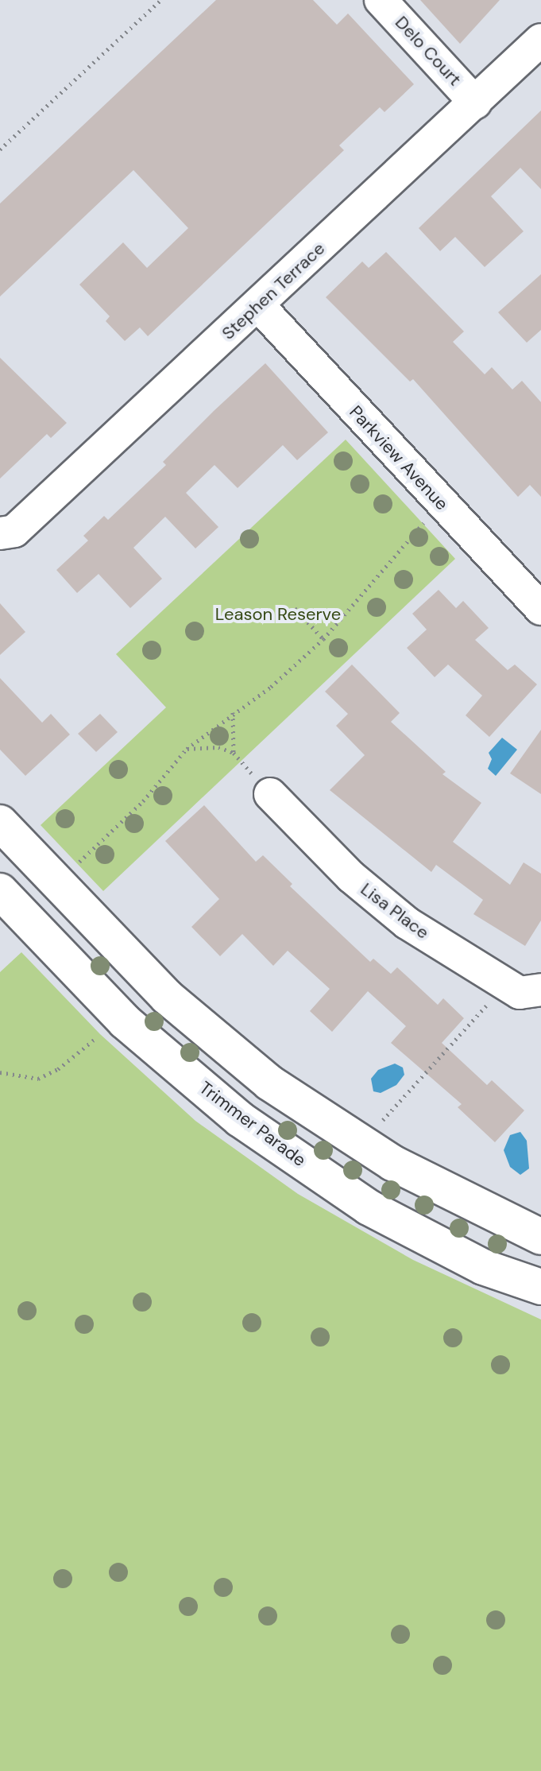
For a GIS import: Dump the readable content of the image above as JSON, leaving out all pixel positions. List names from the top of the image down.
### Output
{
  "streets": {
    "main road": ["Trimmer Parade"],
    "street": [
      "Delo Court",
      "Stephen Terrace",
      "Parkview Avenue",
      "Lisa Place"
    ]
  },
  "crossings": [
    ["Delo Court", "Stephen Terrace"],
    ["Stephen Terrace", "Parkview Avenue"]
  ],
  "parks": ["Leason Reserve"]
}
